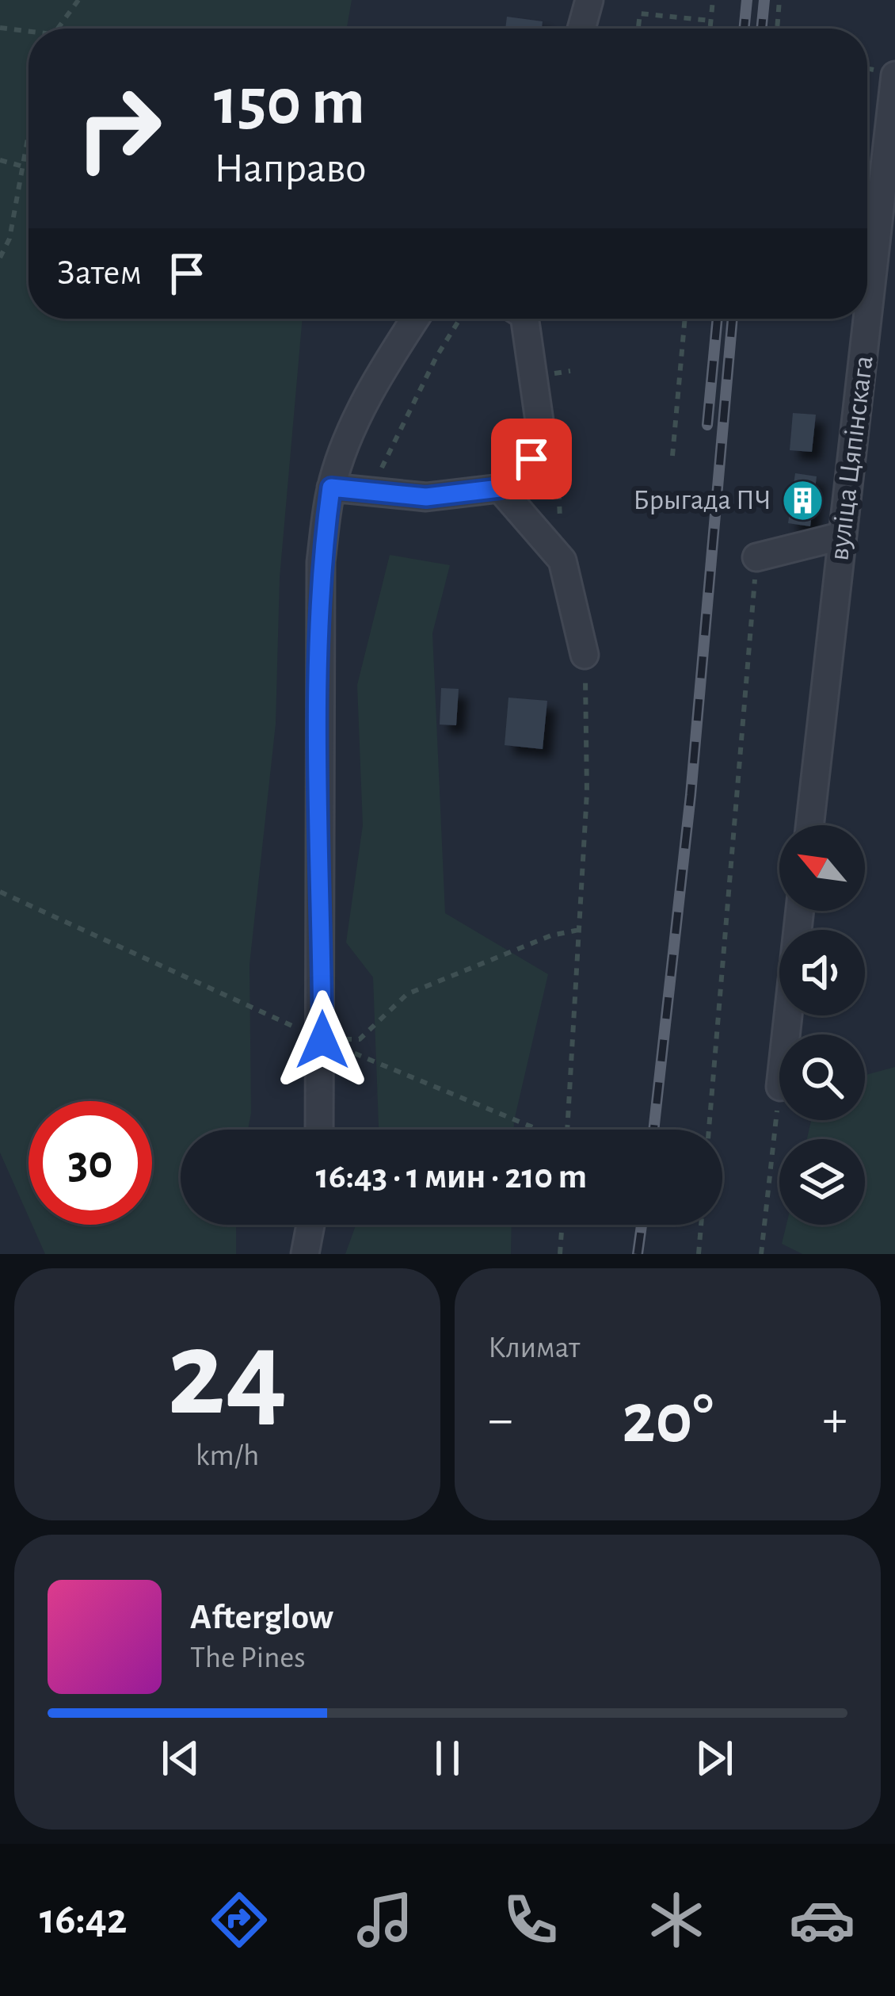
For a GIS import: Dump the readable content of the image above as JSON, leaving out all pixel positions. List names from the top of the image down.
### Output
{
  "streets": {
    "street": ["вуліца Цяпінскага"]
  },
  "places": {
    "building": ["Брыгада ПЧ"]
  },
  "north": "top left",
  "page": {
    "turn": ["150 m", "Направо"],
    "then": "Затем",
    "limit": "30",
    "trip": "16:43 · 1 мин · 210 m",
    "tile": [
      ["24", "km/h"],
      "Климат"
    ],
    "heat": ["−", "20°", "+"],
    "song": ["Afterglow", "The Pines"],
    "tabs": "16:42"
  }
}
